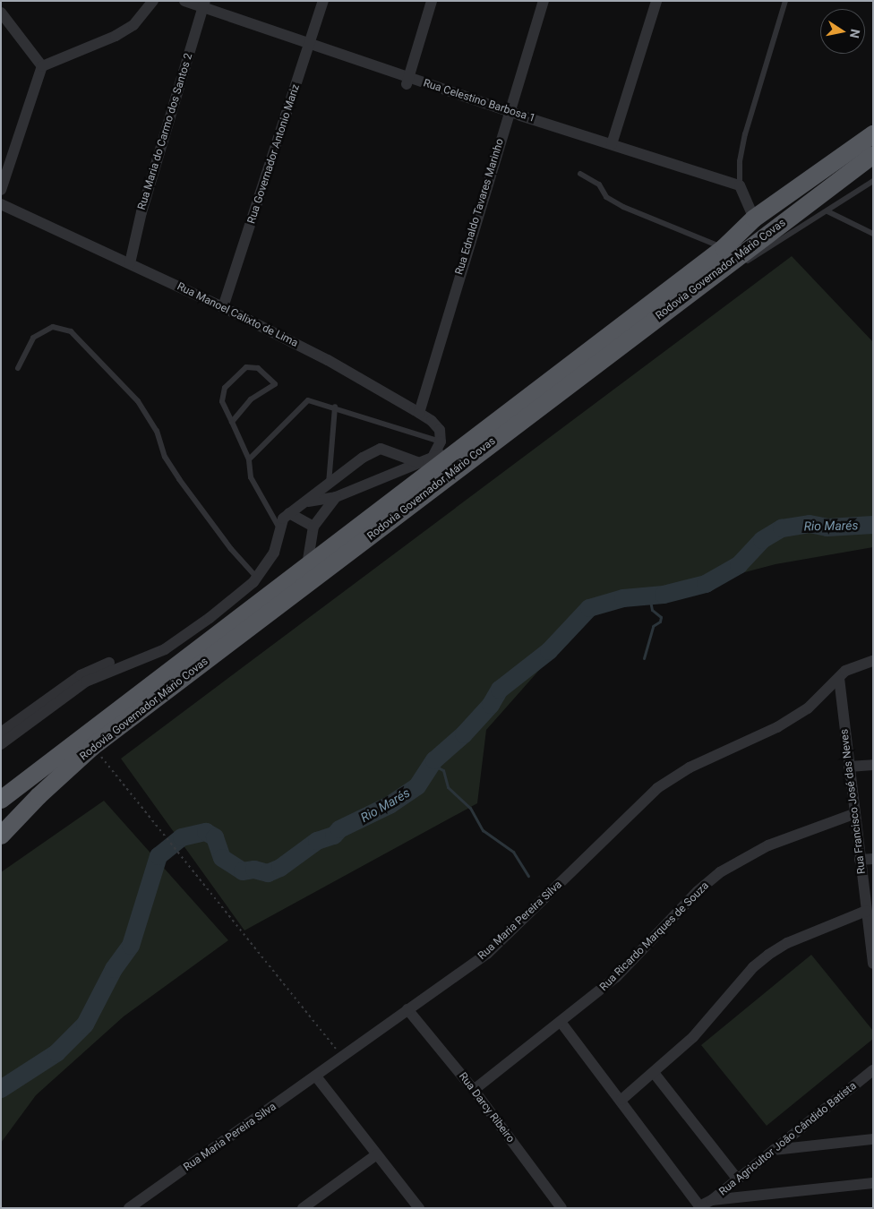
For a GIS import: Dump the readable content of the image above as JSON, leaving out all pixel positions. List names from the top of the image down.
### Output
{
  "streets": {
    "highway": ["Rodovia Governador Mário Covas"],
    "street": [
      "Rua Celestino Barbosa 1",
      "Rua Maria do Carmo dos Santos 2",
      "Rua Governador Antonio Mariz",
      "Rua Ednaldo Tavares Marinho",
      "Rua Manoel Calixto de Lima",
      "Rua Francisco José das Neves",
      "Rua Maria Pereira Silva",
      "Rua Ricardo Marques de Souza",
      "Rua Darcy Ribeiro",
      "Rua Agricultor João Cândido Batista"
    ]
  },
  "crossings": [
    ["Rua Celestino Barbosa 1", "Rua Maria do Carmo dos Santos 2"],
    ["Rua Celestino Barbosa 1", "Rua Governador Antonio Mariz"],
    ["Rua Celestino Barbosa 1", "Rua Ednaldo Tavares Marinho"],
    ["Rua Maria do Carmo dos Santos 2", "Rua Manoel Calixto de Lima"],
    ["Rua Governador Antonio Mariz", "Rua Manoel Calixto de Lima"],
    ["Rua Ednaldo Tavares Marinho", "Rua Manoel Calixto de Lima"],
    ["Rua Francisco José das Neves", "Rua Maria Pereira Silva"],
    ["Rua Francisco José das Neves", "Rua Ricardo Marques de Souza"],
    ["Rua Maria Pereira Silva", "Rua Darcy Ribeiro"],
    ["Rua Ricardo Marques de Souza", "Rua Darcy Ribeiro"]
  ],
  "water": ["Rio Marés"],
  "north": "right"
}
